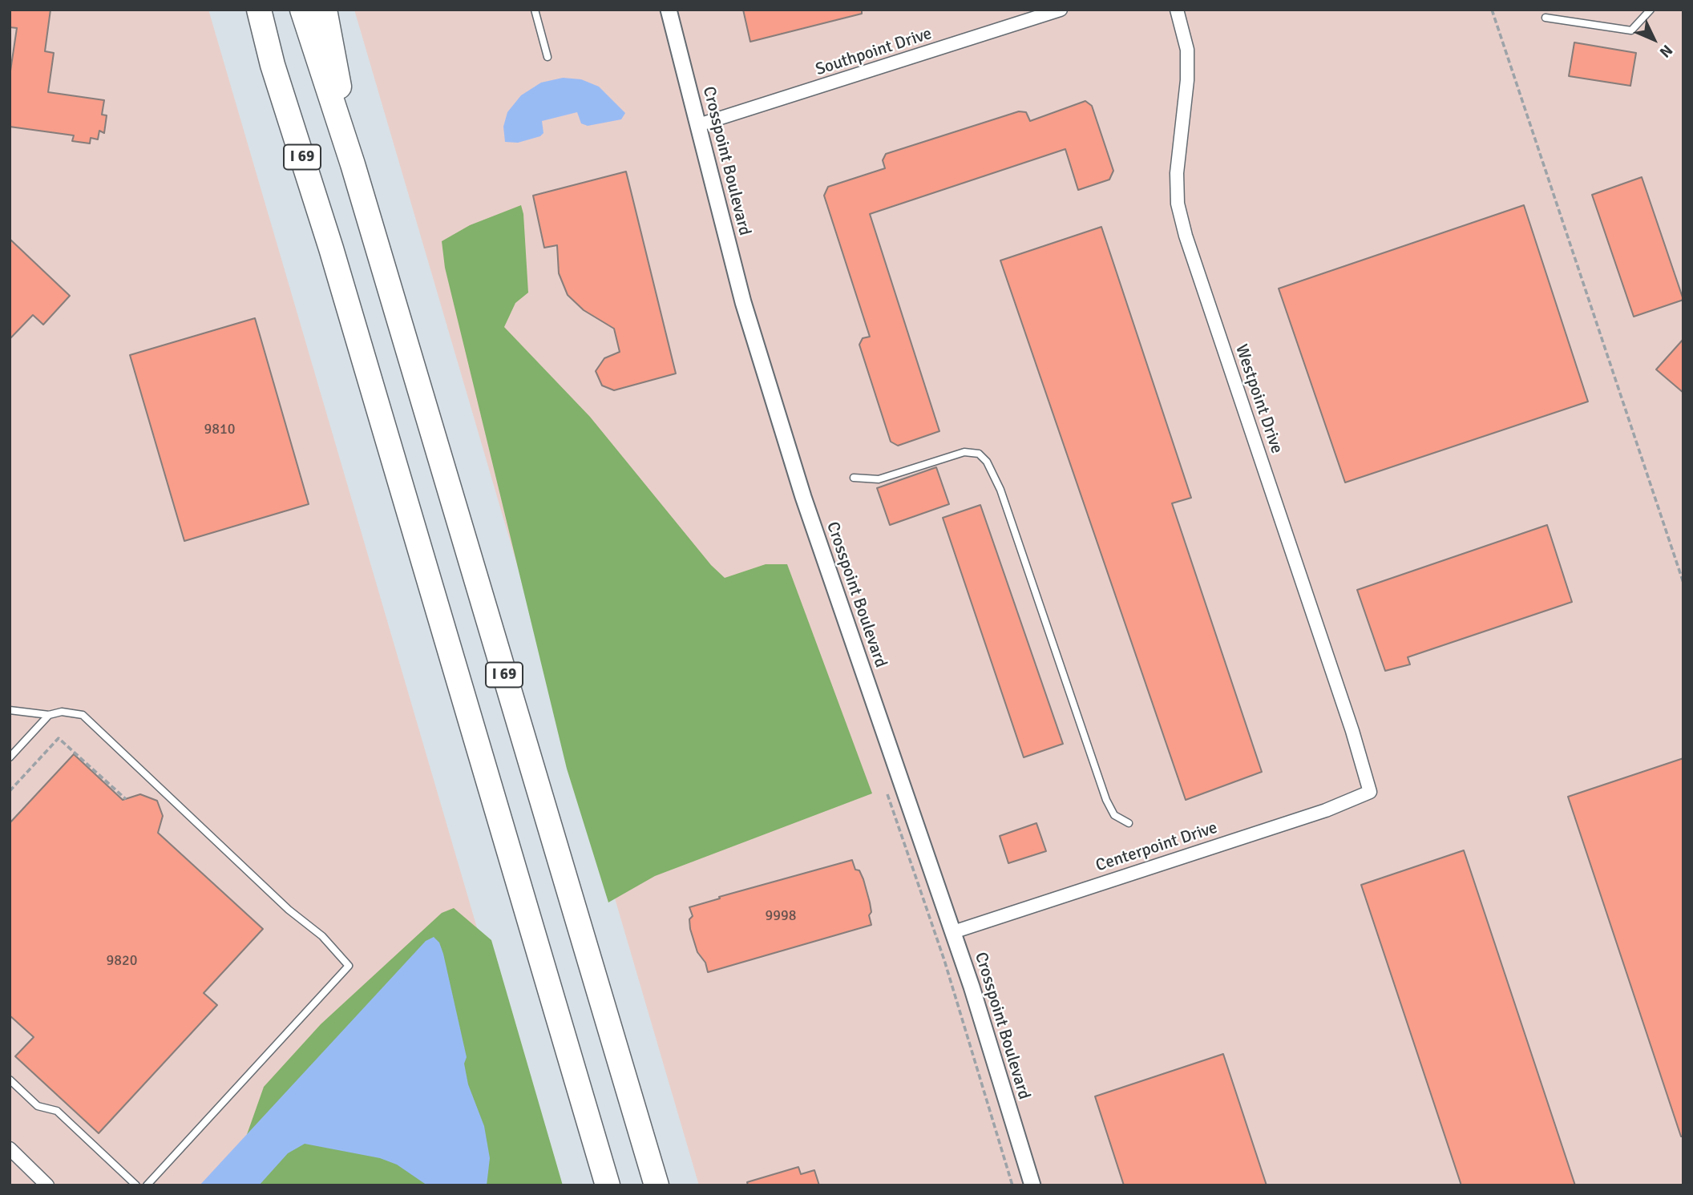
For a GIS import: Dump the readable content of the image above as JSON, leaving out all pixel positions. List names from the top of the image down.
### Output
{
  "streets": {
    "highway": ["I 69"],
    "street": [
      "Southpoint Drive",
      "Crosspoint Boulevard",
      "Westpoint Drive",
      "Centerpoint Drive"
    ]
  },
  "crossings": [
    ["Southpoint Drive", "Crosspoint Boulevard"],
    ["Crosspoint Boulevard", "Centerpoint Drive"],
    ["Westpoint Drive", "Centerpoint Drive"]
  ],
  "house_numbers": ["9810", "9998", "9820"],
  "north": "bottom right"
}
